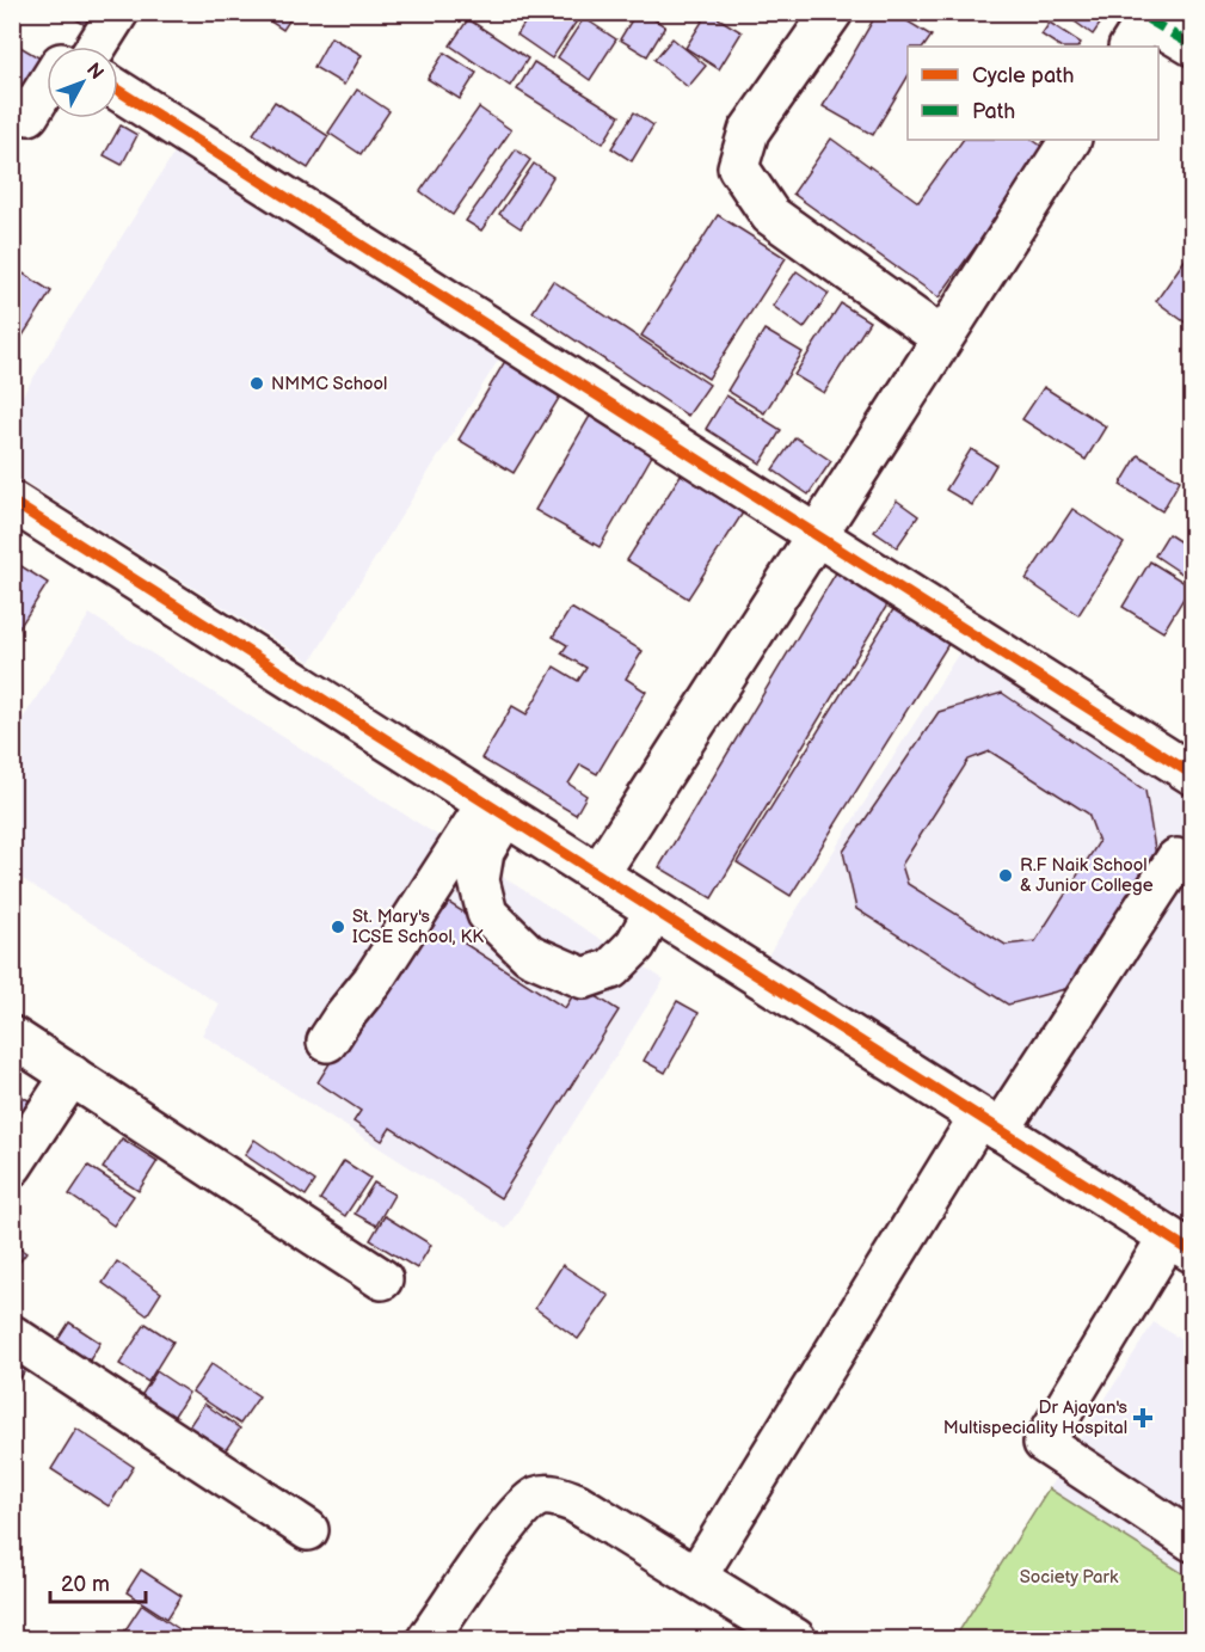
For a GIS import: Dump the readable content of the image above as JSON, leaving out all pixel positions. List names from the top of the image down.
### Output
{
  "parks": ["Society Park"],
  "places": {
    "other": ["NMMC School", "R.F Naik School & Junior College", "St. Mary's ICSE School, KK"],
    "health": ["Dr Ajayan's Multispeciality Hospital"]
  },
  "legend": ["Cycle path", "Path"],
  "scale_bar": "20 m",
  "north": "top right"
}
